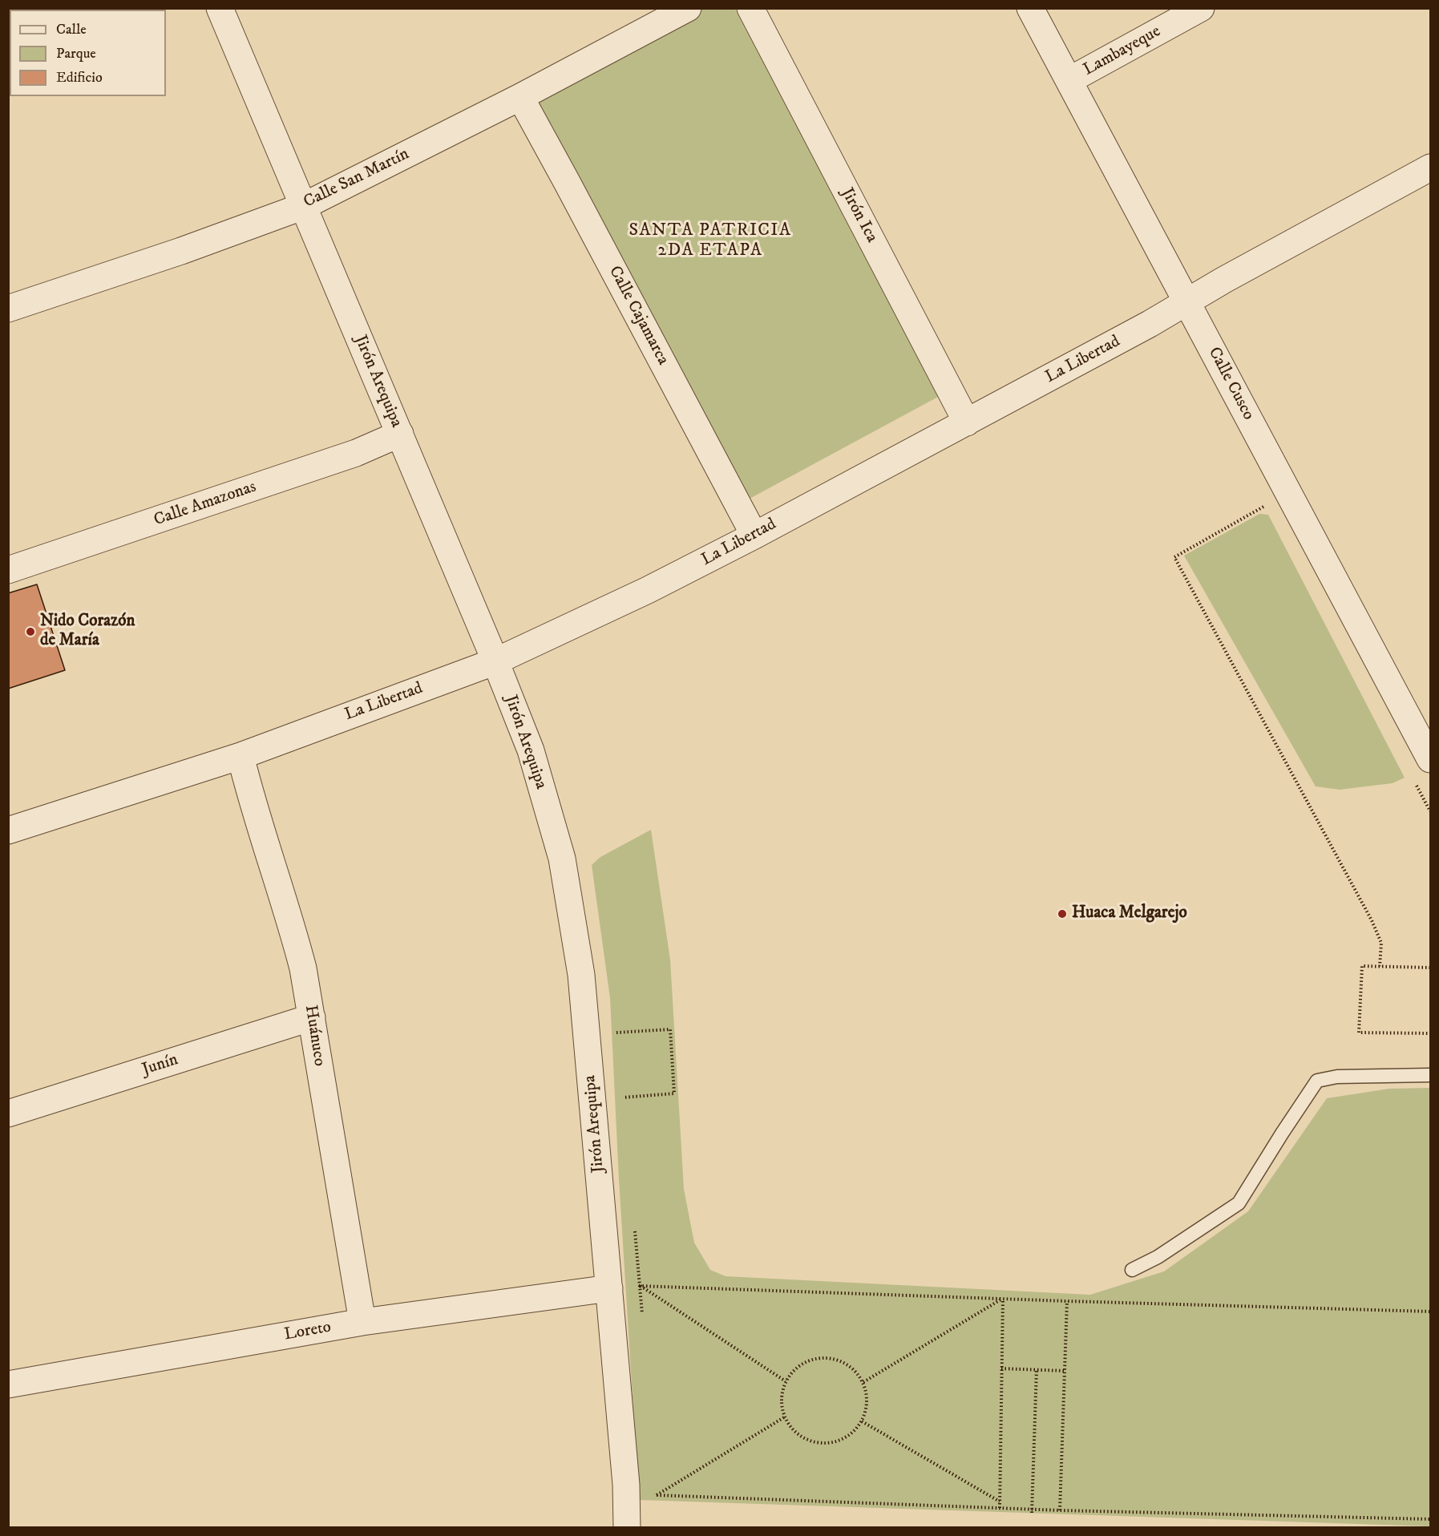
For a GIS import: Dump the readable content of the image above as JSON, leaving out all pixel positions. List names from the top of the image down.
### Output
{
  "streets": {
    "street": [
      "Lambayeque",
      "Calle San Martín",
      "Jirón Ica",
      "Calle Cajamarca",
      "La Libertad",
      "Jirón Arequipa",
      "Calle Cusco",
      "Calle Amazonas",
      "Huánuco",
      "Junín",
      "Loreto"
    ]
  },
  "crossings": [
    ["Lambayeque", "Calle Cusco"],
    ["Calle San Martín", "Calle Cajamarca"],
    ["Calle San Martín", "Jirón Arequipa"],
    ["Jirón Ica", "La Libertad"],
    ["Calle Cajamarca", "La Libertad"],
    ["La Libertad", "Jirón Arequipa"],
    ["La Libertad", "Calle Cusco"],
    ["La Libertad", "Huánuco"],
    ["Jirón Arequipa", "Calle Amazonas"],
    ["Jirón Arequipa", "Loreto"],
    ["Huánuco", "Junín"],
    ["Huánuco", "Loreto"]
  ],
  "districts": ["SANTA PATRICIA 2DA ETAPA"],
  "places": ["Nido Corazón de María", "Huaca Melgarejo"],
  "legend": ["Calle", "Parque", "Edificio"]
}
